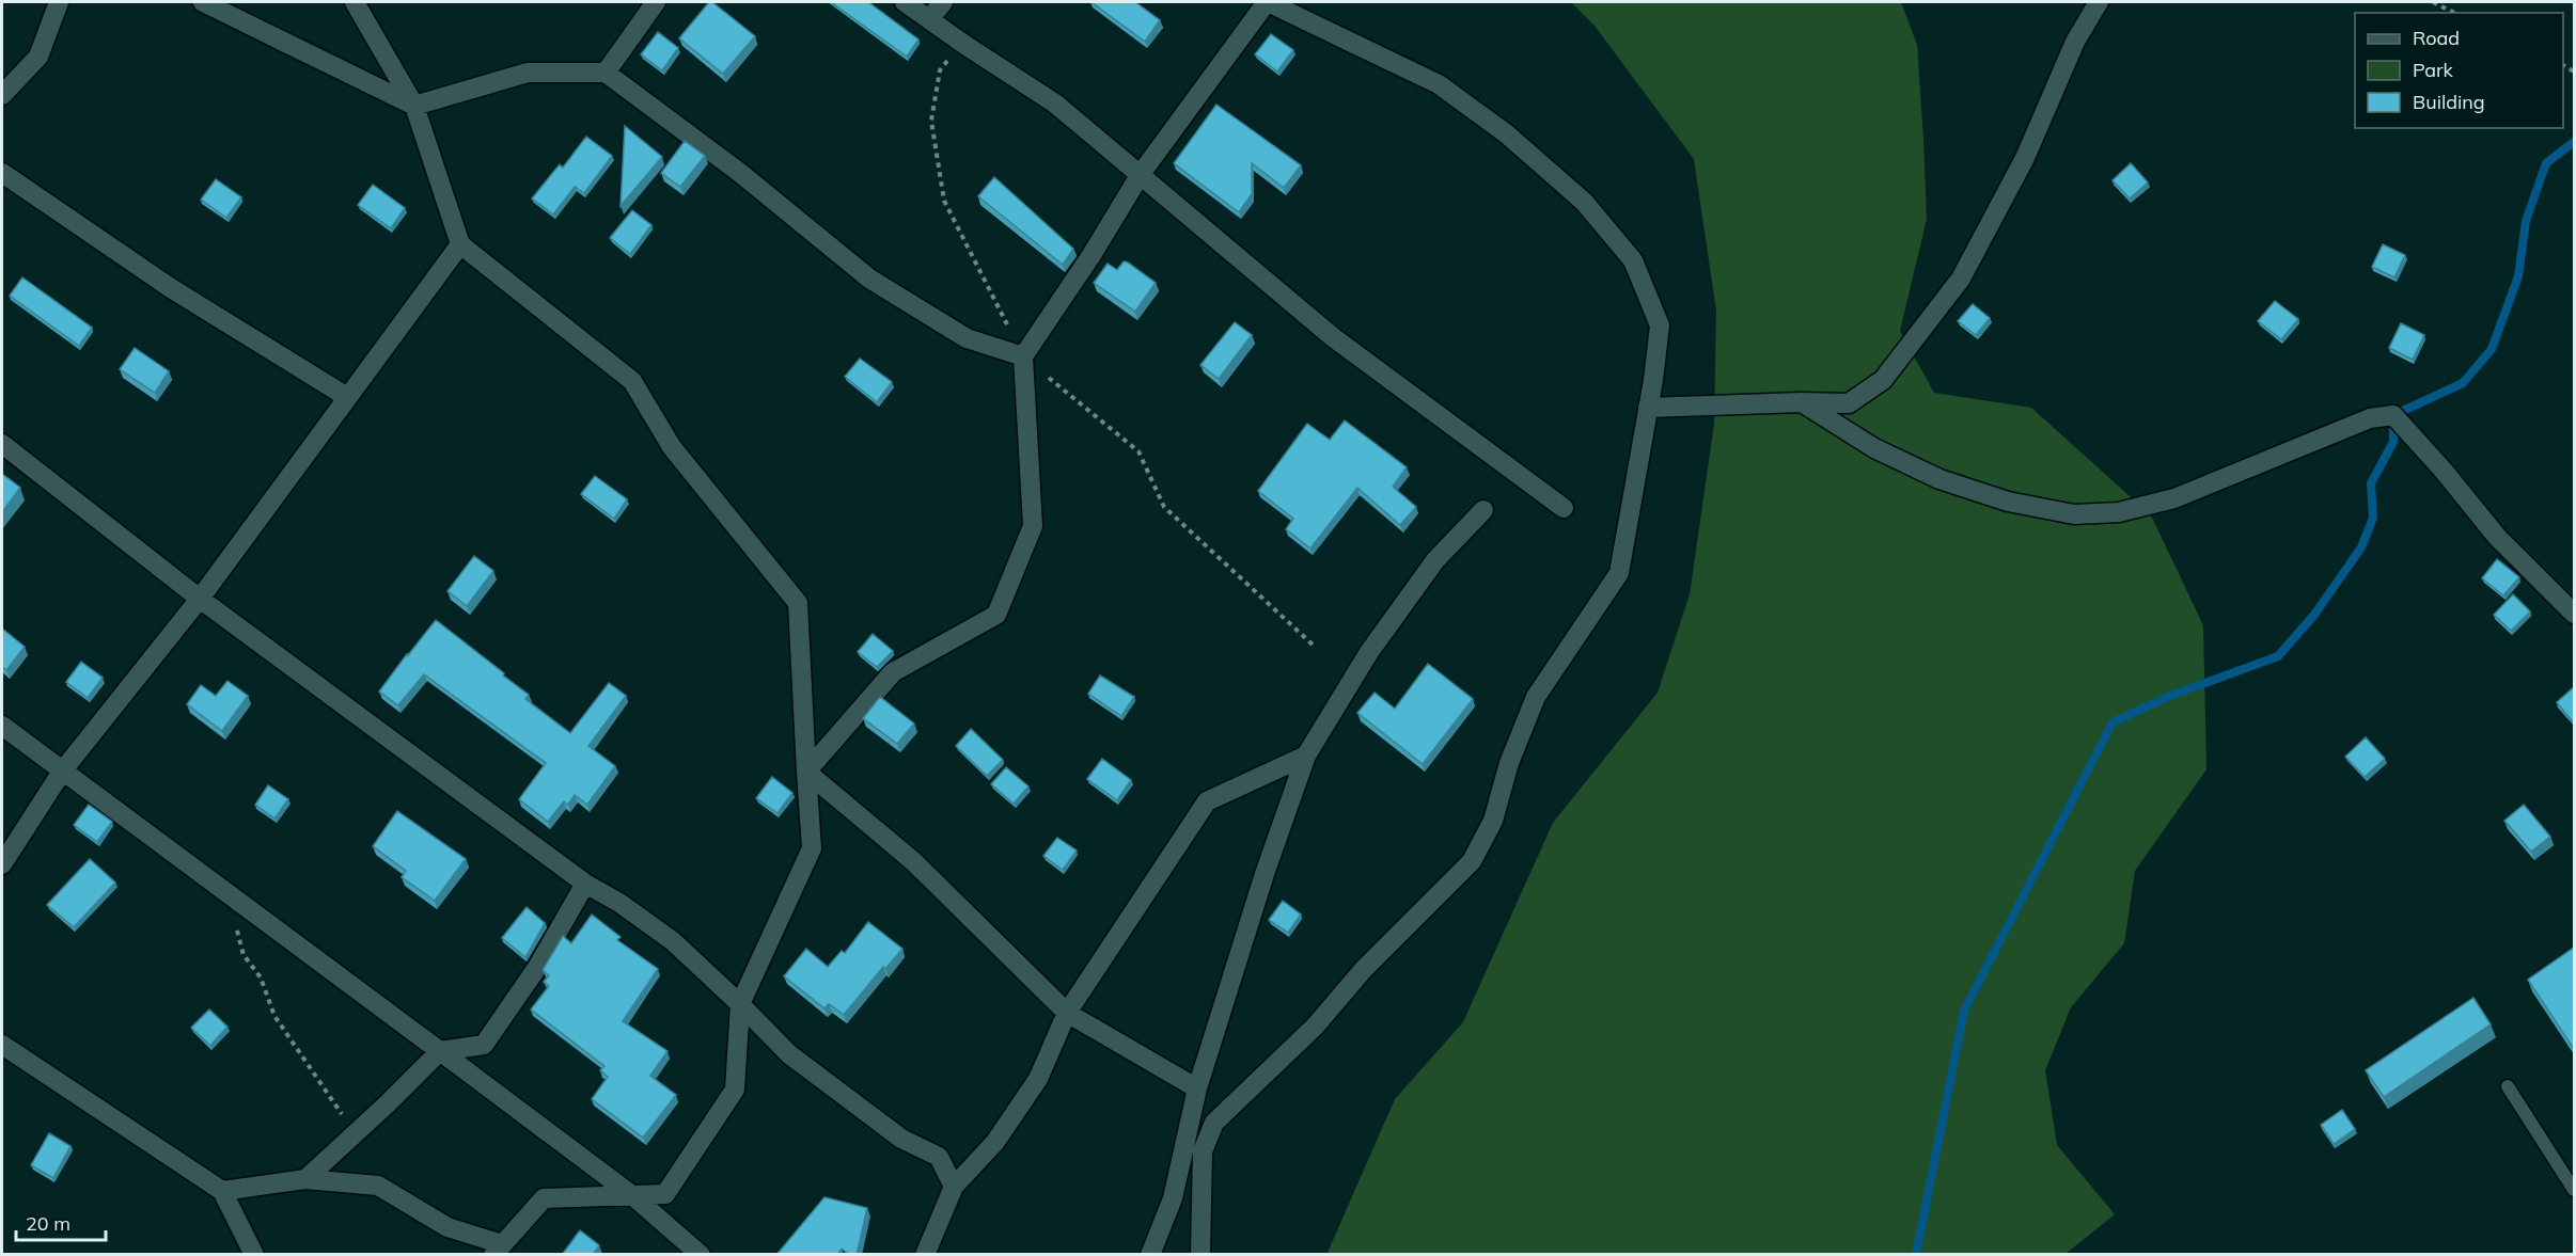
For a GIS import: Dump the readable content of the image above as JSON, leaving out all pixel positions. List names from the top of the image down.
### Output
{
  "legend": ["Road", "Park", "Building"],
  "scale_bar": "20 m"
}
